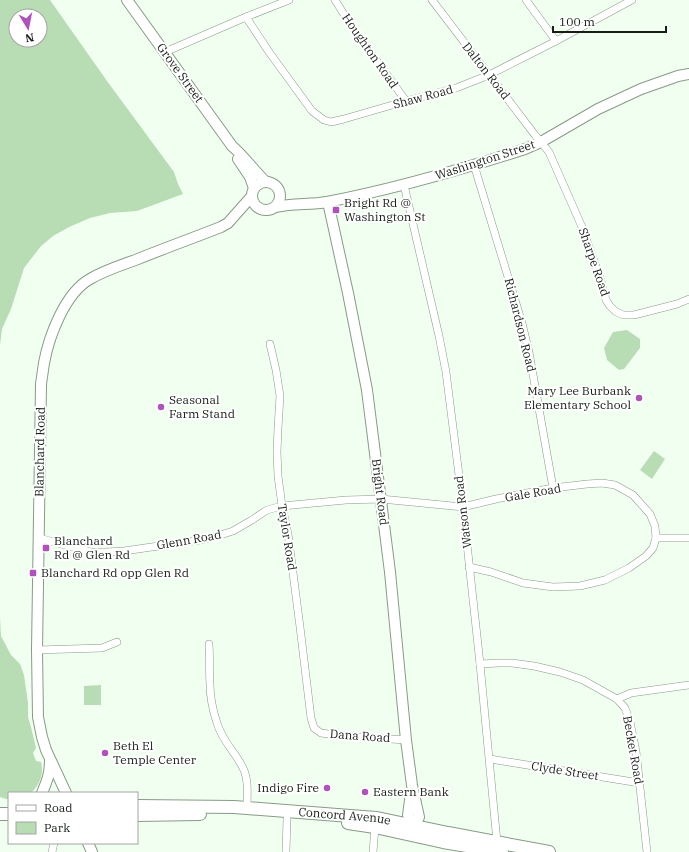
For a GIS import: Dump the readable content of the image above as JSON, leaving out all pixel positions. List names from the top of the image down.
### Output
{
  "streets": {
    "main road": ["Concord Avenue"],
    "street": [
      "Houghton Road",
      "Dalton Road",
      "Grove Street",
      "Shaw Road",
      "Washington Street",
      "Sharpe Road",
      "Richardson Road",
      "Blanchard Road",
      "Bright Road",
      "Gale Road",
      "Watson Road",
      "Taylor Road",
      "Glenn Road",
      "Dana Road",
      "Becket Road",
      "Clyde Street"
    ]
  },
  "crossings": [
    ["Houghton Road", "Shaw Road"],
    ["Dalton Road", "Shaw Road"],
    ["Dalton Road", "Washington Street"],
    ["Dalton Road", "Sharpe Road"],
    ["Grove Street", "Washington Street"],
    ["Grove Street", "Blanchard Road"],
    ["Washington Street", "Sharpe Road"],
    ["Washington Street", "Richardson Road"],
    ["Washington Street", "Blanchard Road"],
    ["Washington Street", "Bright Road"],
    ["Washington Street", "Watson Road"],
    ["Richardson Road", "Gale Road"],
    ["Blanchard Road", "Glenn Road"],
    ["Bright Road", "Gale Road"],
    ["Bright Road", "Glenn Road"],
    ["Bright Road", "Dana Road"],
    ["Bright Road", "Concord Avenue"],
    ["Gale Road", "Watson Road"],
    ["Gale Road", "Glenn Road"],
    ["Watson Road", "Becket Road"],
    ["Watson Road", "Clyde Street"],
    ["Watson Road", "Concord Avenue"],
    ["Taylor Road", "Glenn Road"],
    ["Taylor Road", "Dana Road"],
    ["Becket Road", "Clyde Street"]
  ],
  "places": {
    "transit": ["Bright Rd @ Washington St", "Blanchard Rd @ Glen Rd", "Blanchard Rd opp Glen Rd"],
    "other": [
      "Mary Lee Burbank Elementary School",
      "Seasonal Farm Stand",
      "Beth El Temple Center",
      "Indigo Fire",
      "Eastern Bank"
    ]
  },
  "legend": ["Road", "Park"],
  "scale_bar": "100 m",
  "north": "bottom"
}
